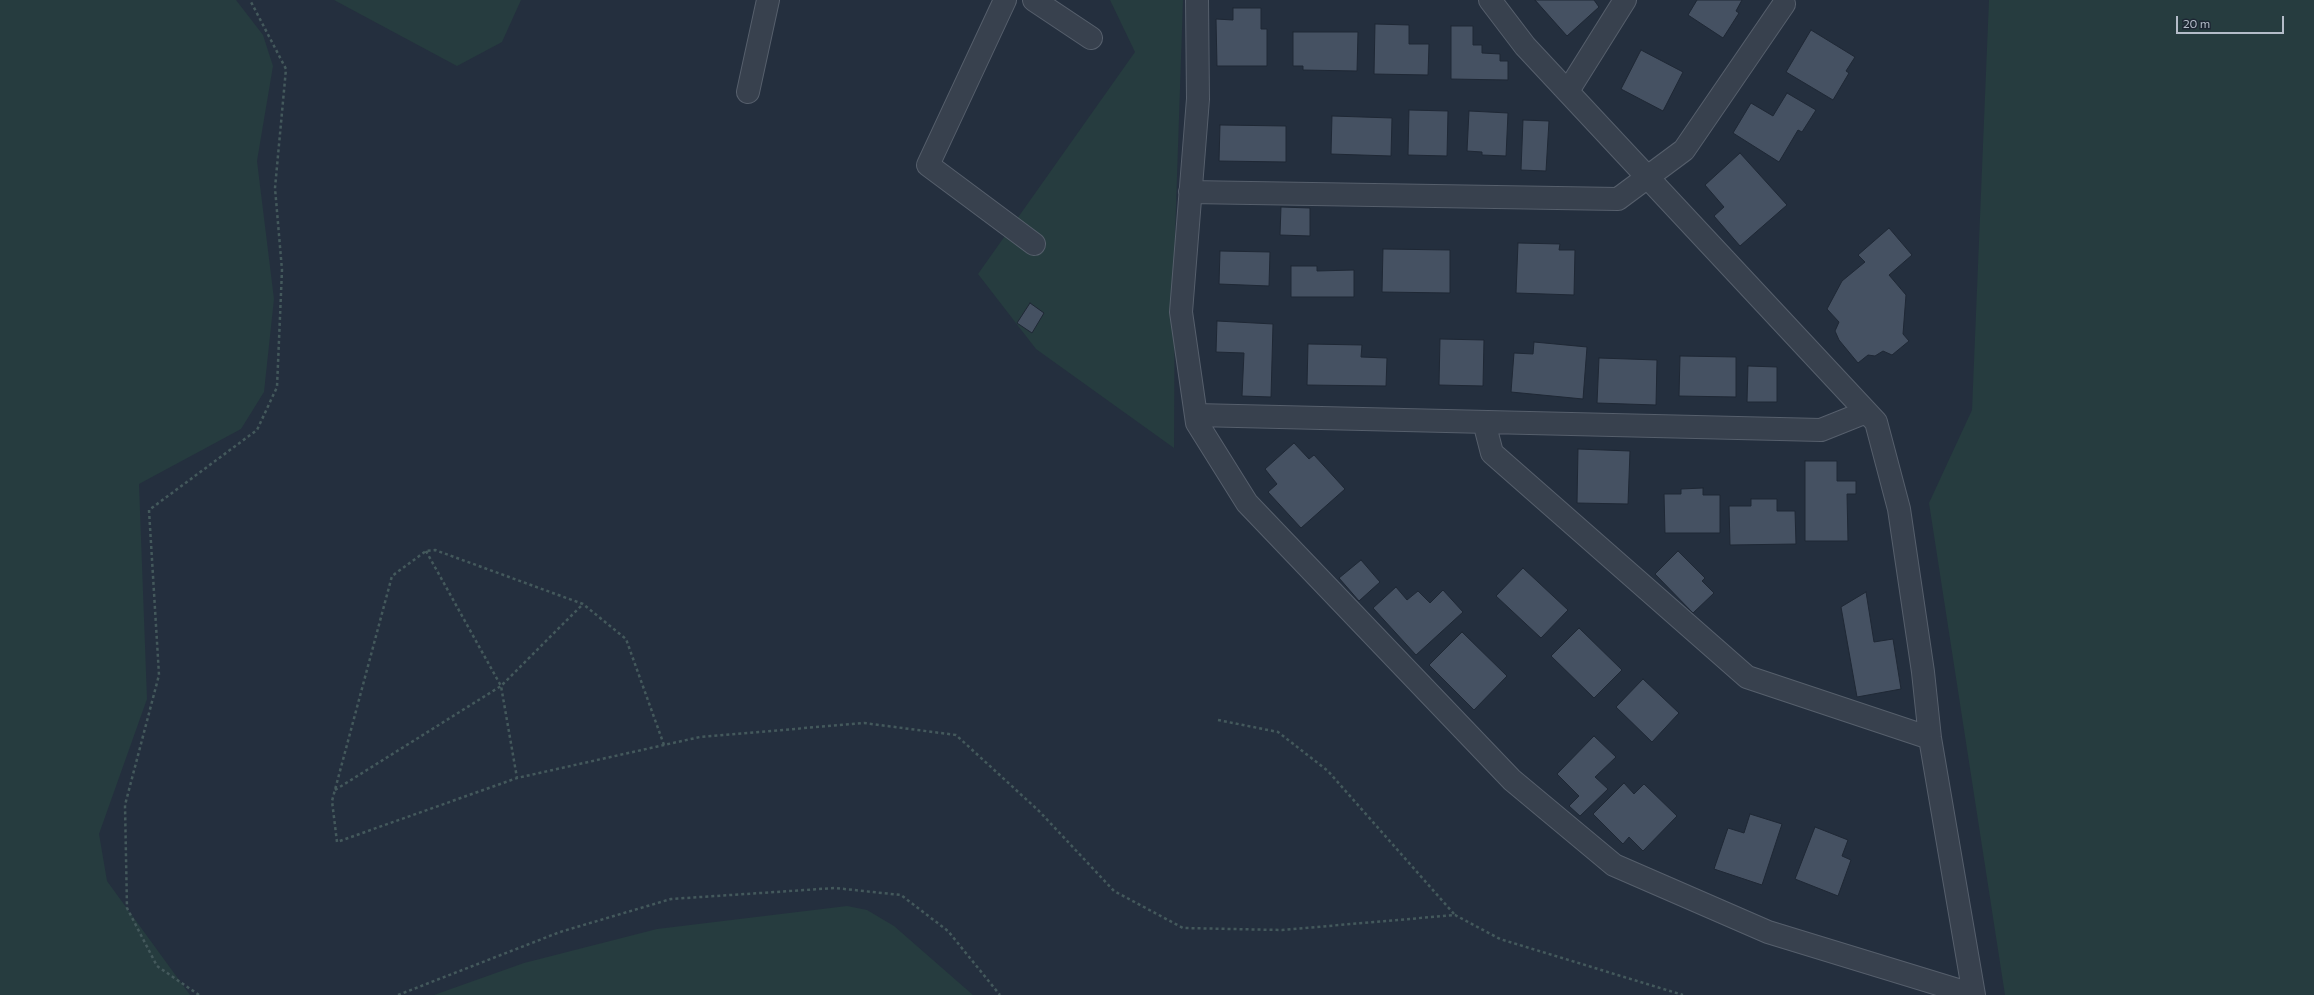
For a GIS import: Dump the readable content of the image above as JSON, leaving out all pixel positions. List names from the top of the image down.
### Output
{
  "scale_bar": "20 m"
}
